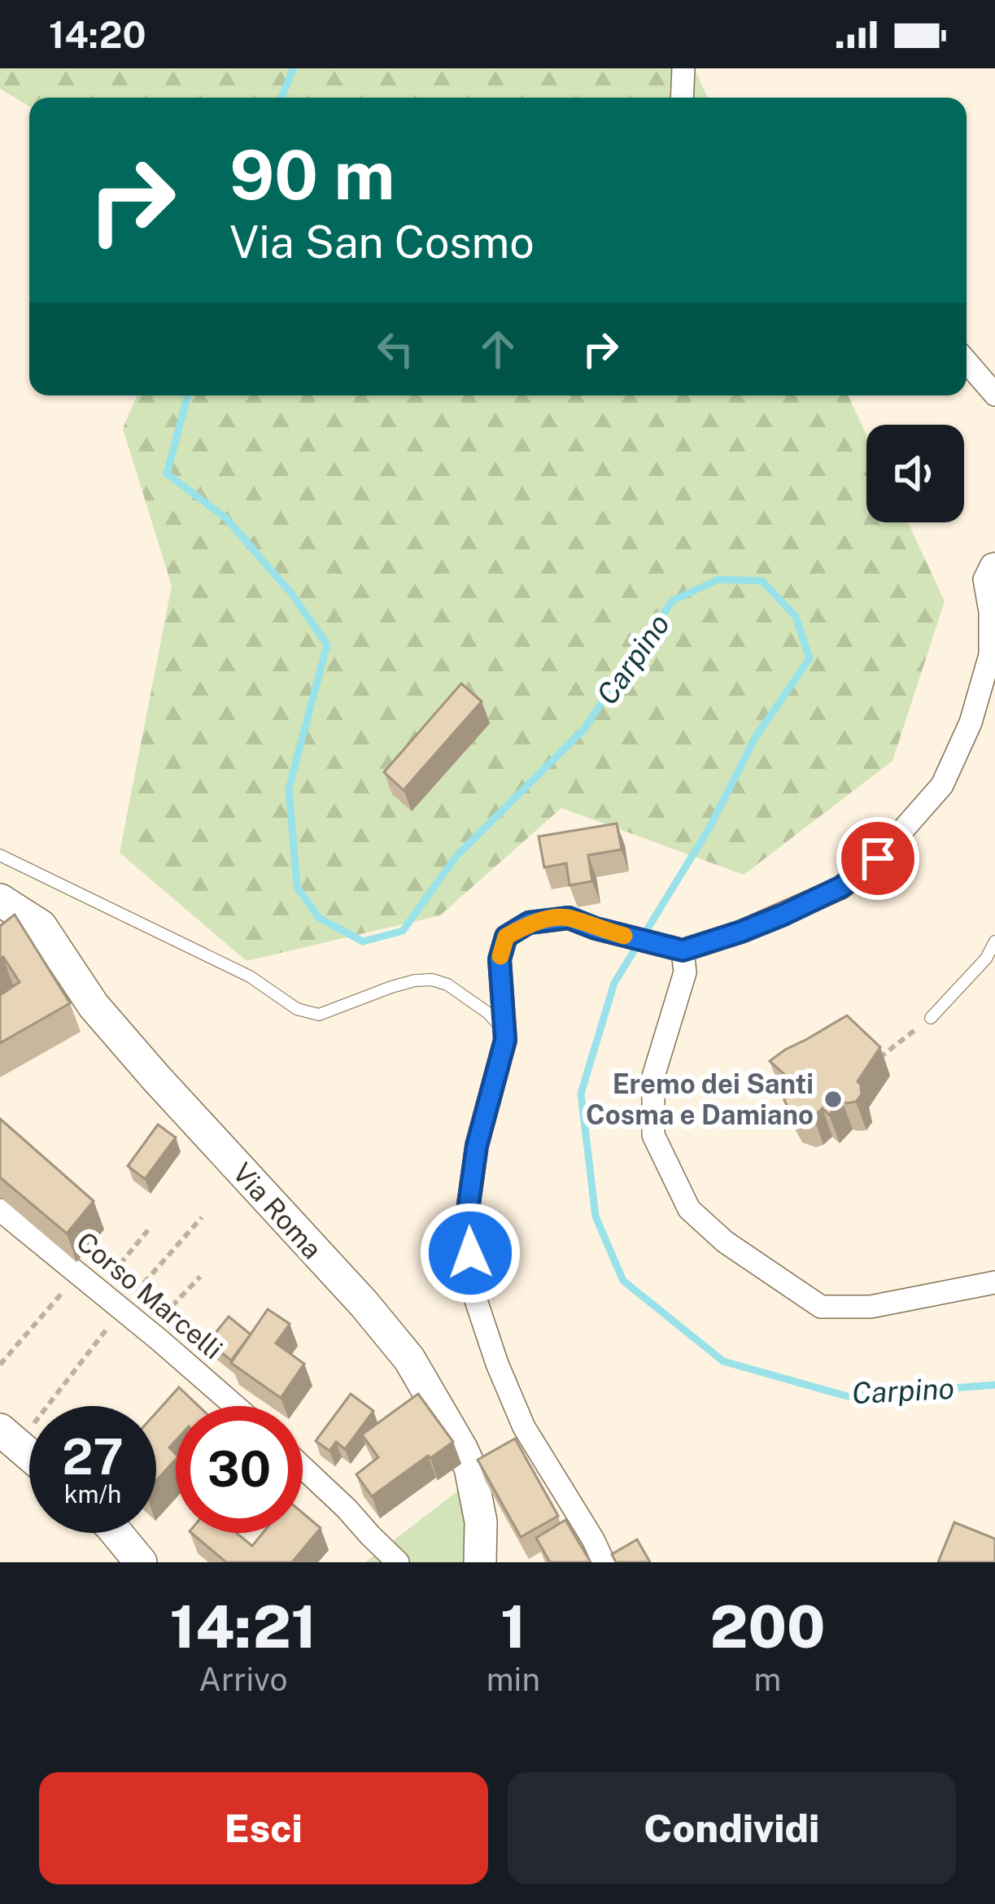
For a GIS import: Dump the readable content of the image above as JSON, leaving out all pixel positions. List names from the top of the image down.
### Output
{
  "streets": {
    "main road": ["Via Roma"],
    "street": ["Corso Marcelli"]
  },
  "water": ["Carpino"],
  "places": ["Eremo dei Santi Cosma e Damiano"],
  "page": {
    "status": "14:20",
    "turn": ["90 m", "Via San Cosmo"],
    "speed": "27 km/h",
    "limit": "30",
    "eta": [
      "14:21",
      "Arrivo",
      "1",
      "min",
      "200",
      "m"
    ],
    "buttons": ["Esci", "Condividi"]
  }
}
